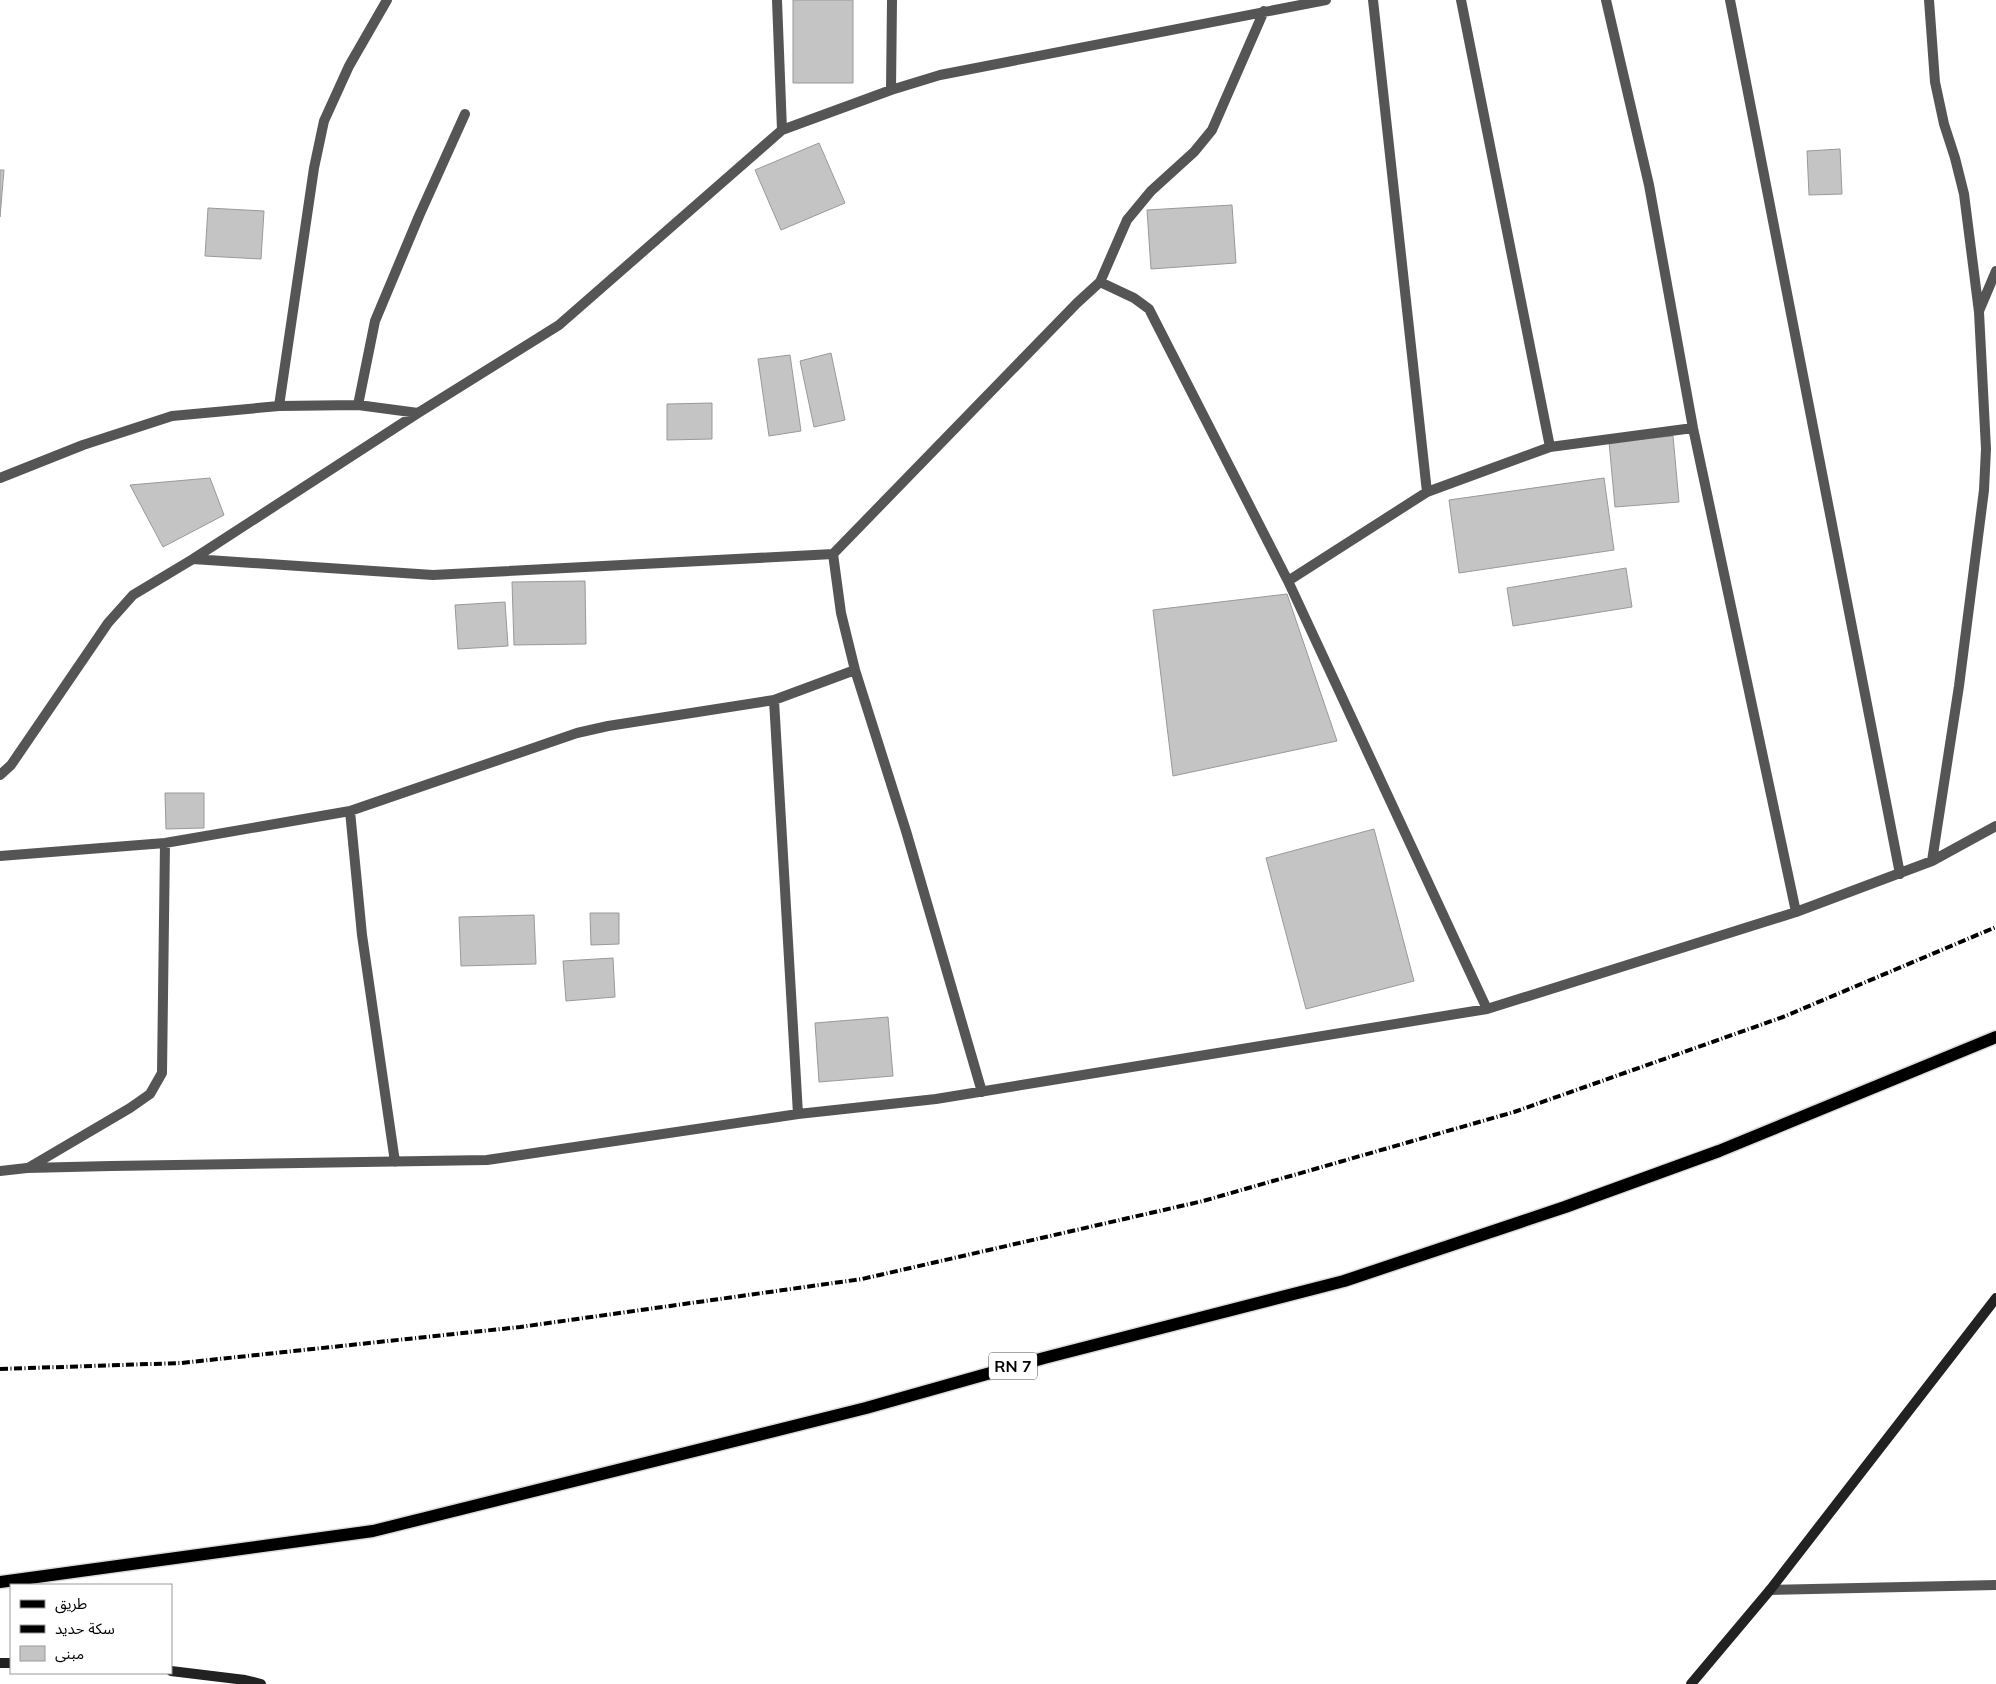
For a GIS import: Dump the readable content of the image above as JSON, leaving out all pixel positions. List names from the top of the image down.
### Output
{
  "streets": {
    "main road": ["RN 7"]
  },
  "legend": ["طريق", "سكة حديد", "مبنى"]
}
